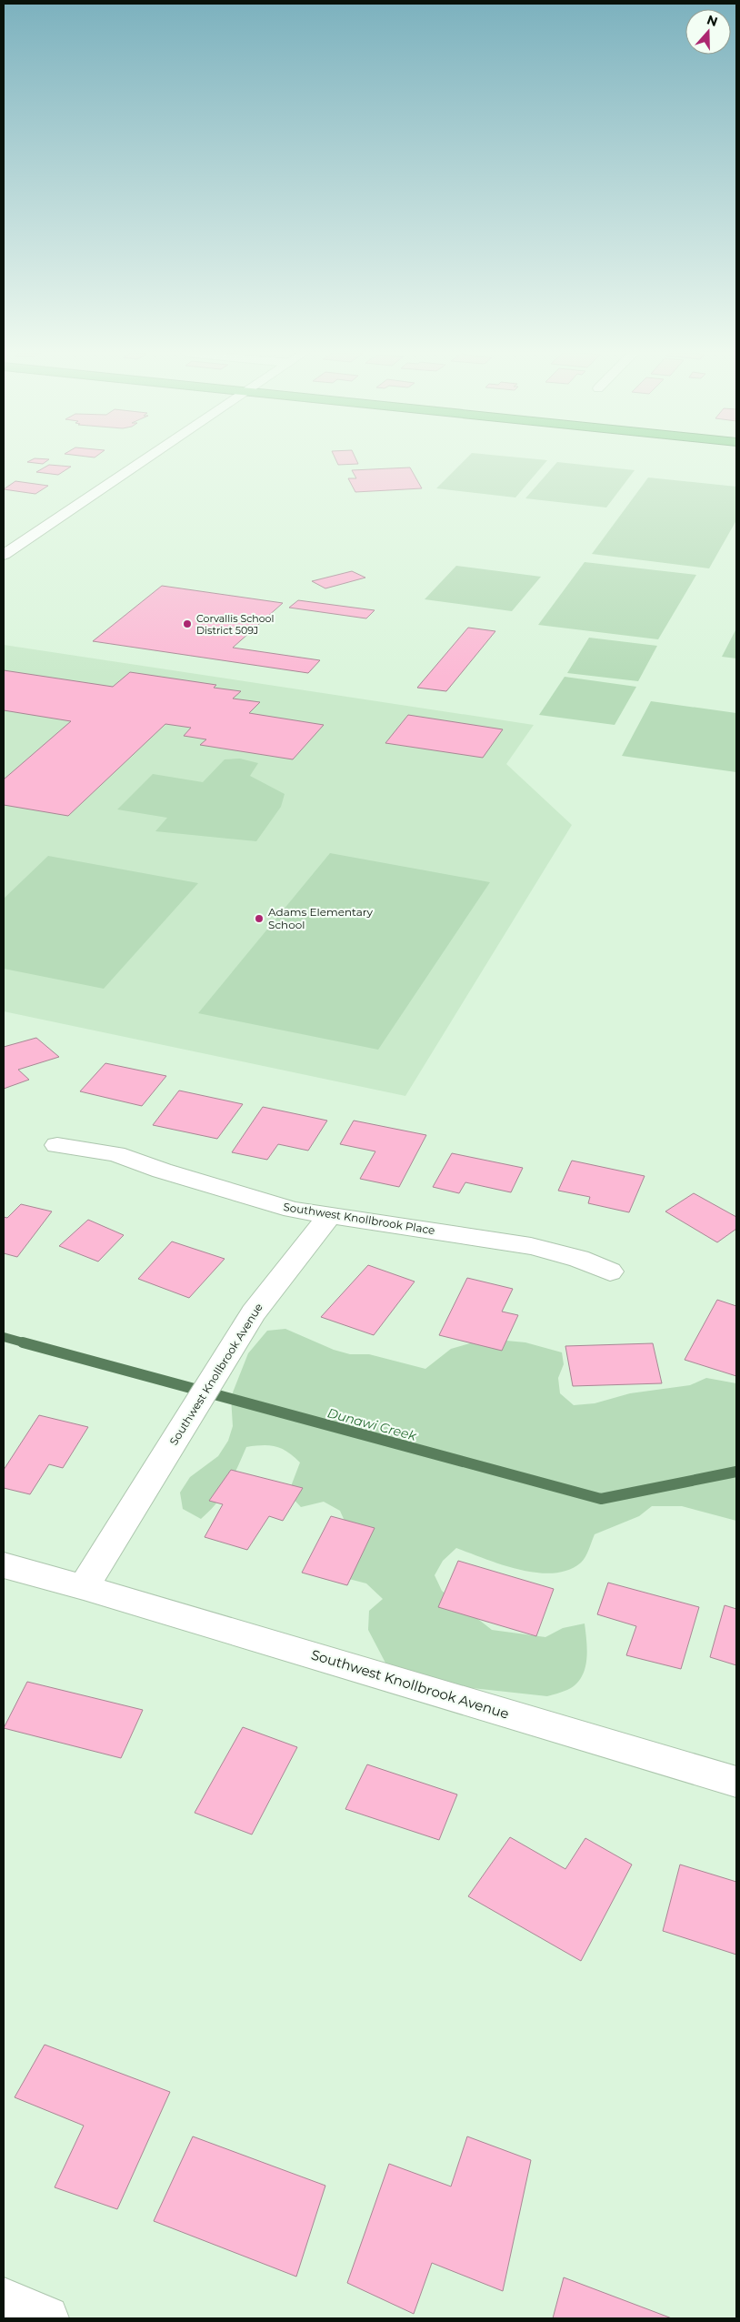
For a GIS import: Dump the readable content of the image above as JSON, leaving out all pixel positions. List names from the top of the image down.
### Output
{
  "streets": {
    "street": ["Southwest Knollbrook Place", "Southwest Knollbrook Avenue"]
  },
  "crossings": [
    ["Southwest Knollbrook Place", "Southwest Knollbrook Avenue"]
  ],
  "water": ["Dunawi Creek"],
  "places": ["Corvallis School District 509J", "Adams Elementary School"],
  "north": "top"
}
